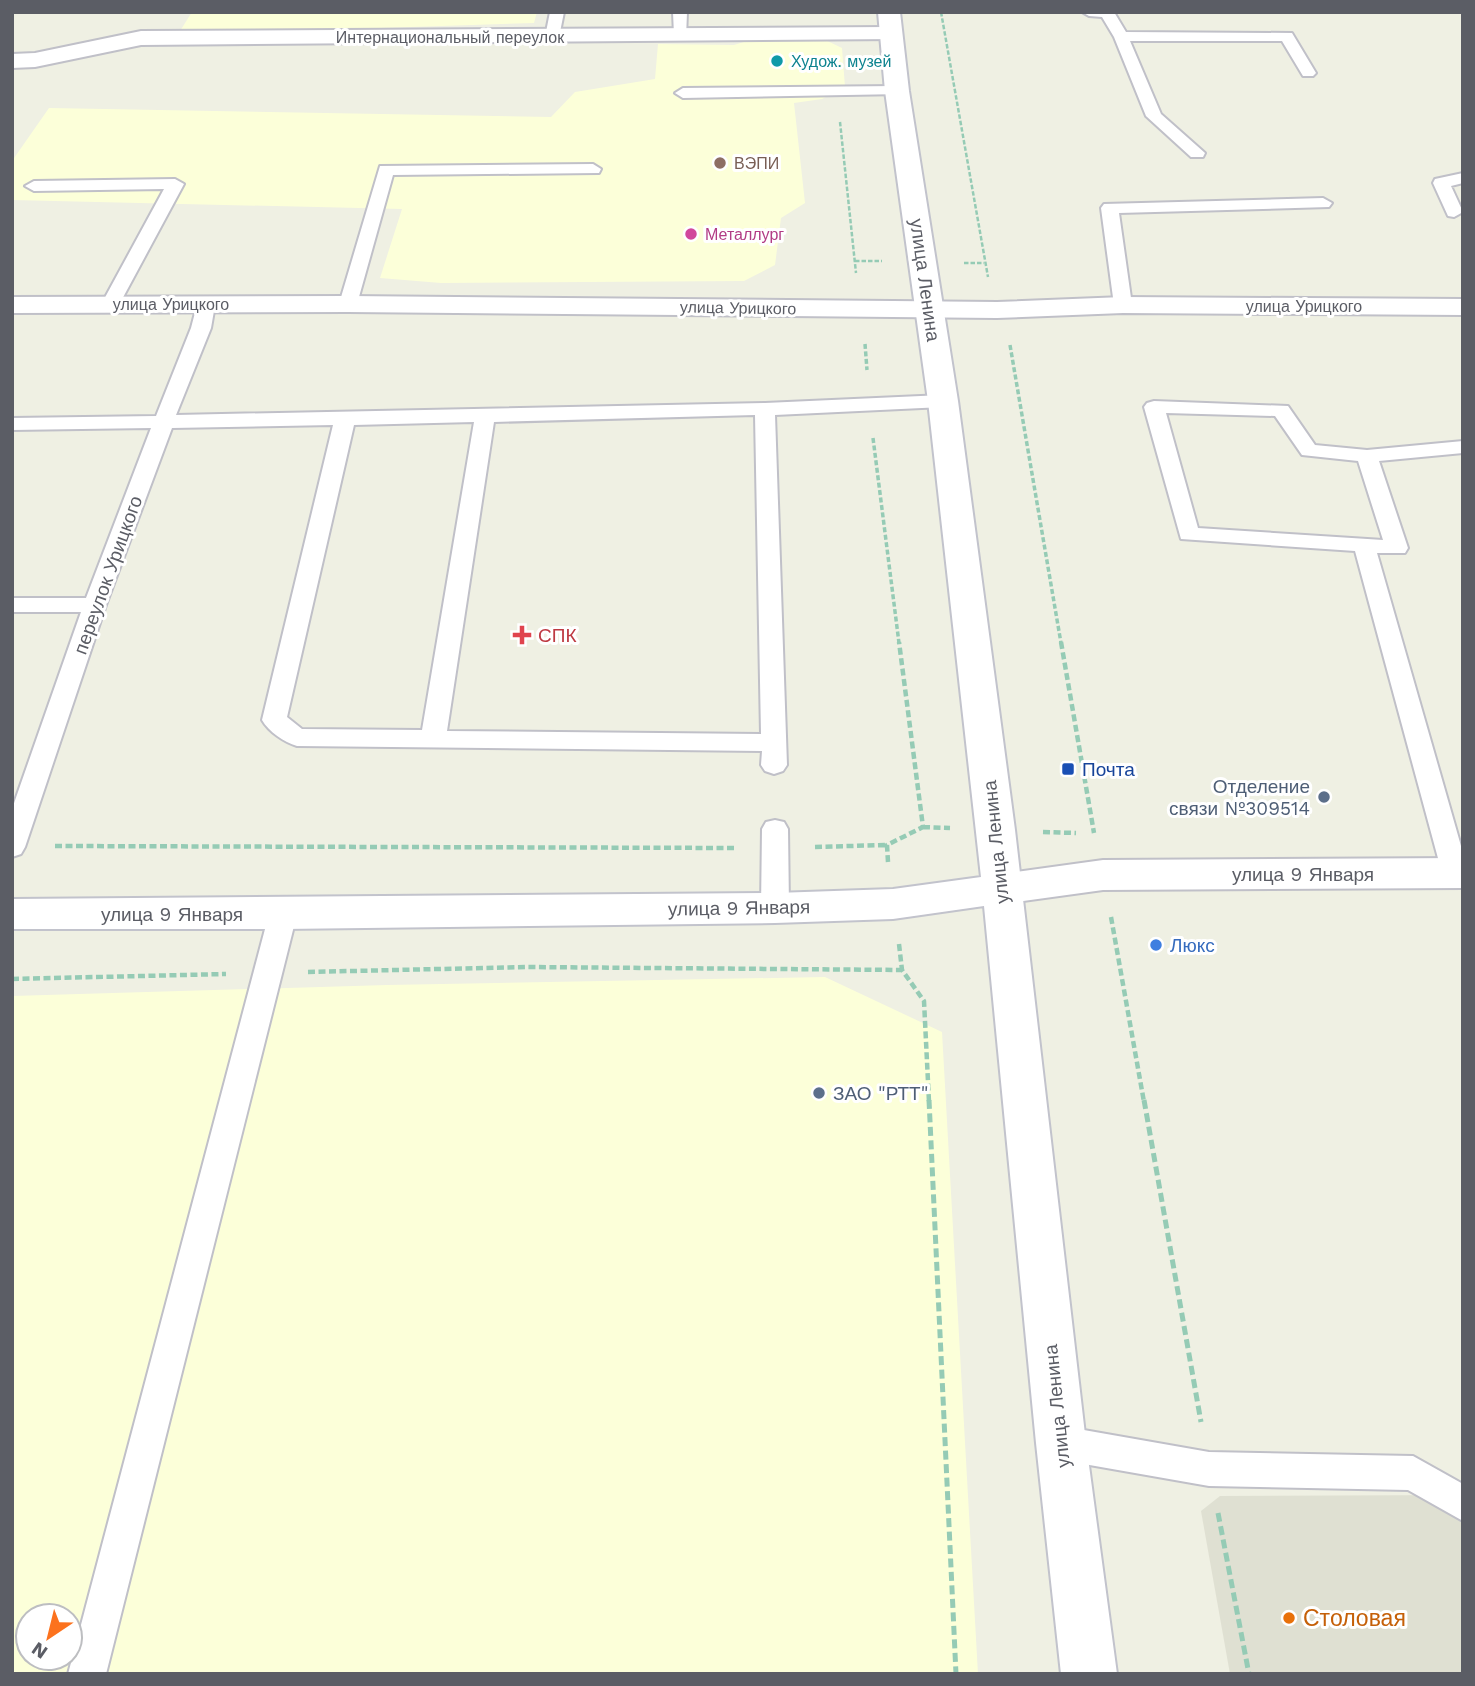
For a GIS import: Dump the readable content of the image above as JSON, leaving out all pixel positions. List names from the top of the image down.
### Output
{
  "streets": {
    "street": [
      "Интернациональный переулок",
      "улица Ленина",
      "улица Урицкого",
      "улица 9 Января"
    ],
    "lane": ["переулок Урицкого"]
  },
  "crossings": [
    ["Интернациональный переулок", "улица Ленина"],
    ["улица Ленина", "улица Урицкого"],
    ["улица Ленина", "улица 9 Января"],
    ["улица Урицкого", "переулок Урицкого"]
  ],
  "places": {
    "other": [
      "Худож. музей",
      "ВЭПИ",
      "Металлург",
      "Отделение связи №309514",
      "Люкс",
      "ЗАО \"РТТ\"",
      "Столовая"
    ],
    "health": ["СПК"],
    "transit": ["Почта"]
  },
  "north": "bottom left"
}
